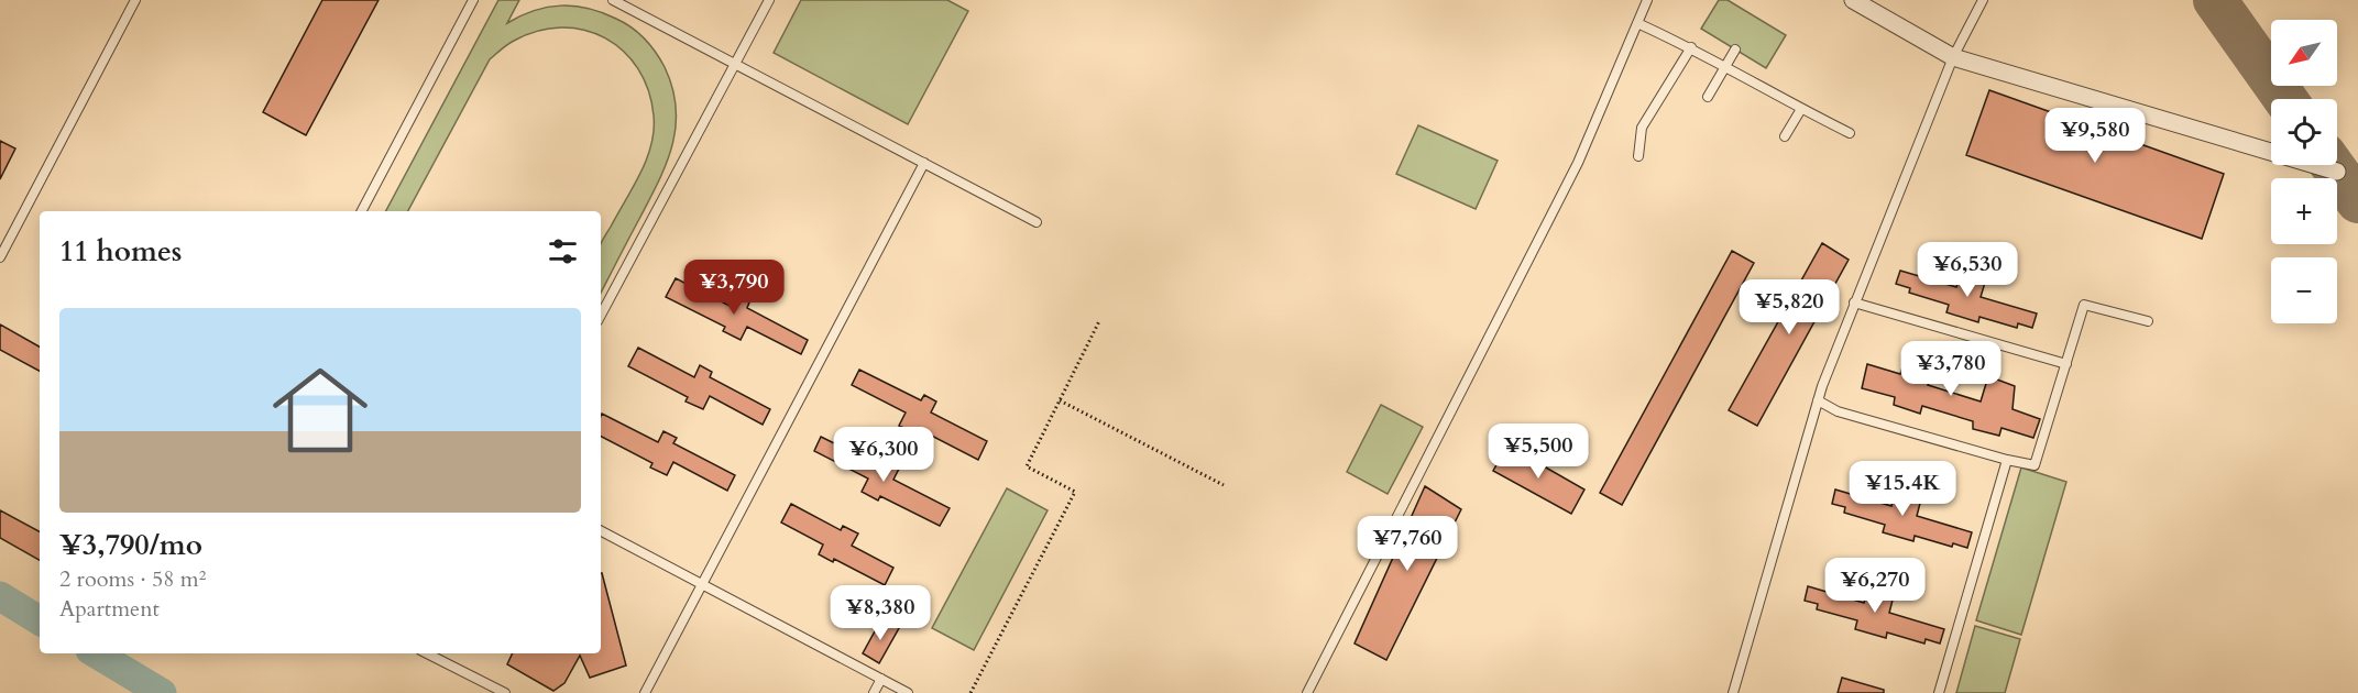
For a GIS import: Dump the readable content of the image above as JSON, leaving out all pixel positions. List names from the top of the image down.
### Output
{
  "north": "bottom left",
  "page": {
    "map_buttons": ["+", "−"],
    "price": [
      "¥9,580",
      "¥6,530",
      "¥3,790",
      "¥5,820",
      "¥3,780",
      "¥5,500",
      "¥6,300",
      "¥15.4K",
      "¥7,760",
      "¥6,270",
      "¥8,380"
    ],
    "heading": "11 homes",
    "list": [
      {
        "name": "¥3,790/mo",
        "note": "2 rooms · 58 m² · Apartment"
      }
    ]
  }
}
